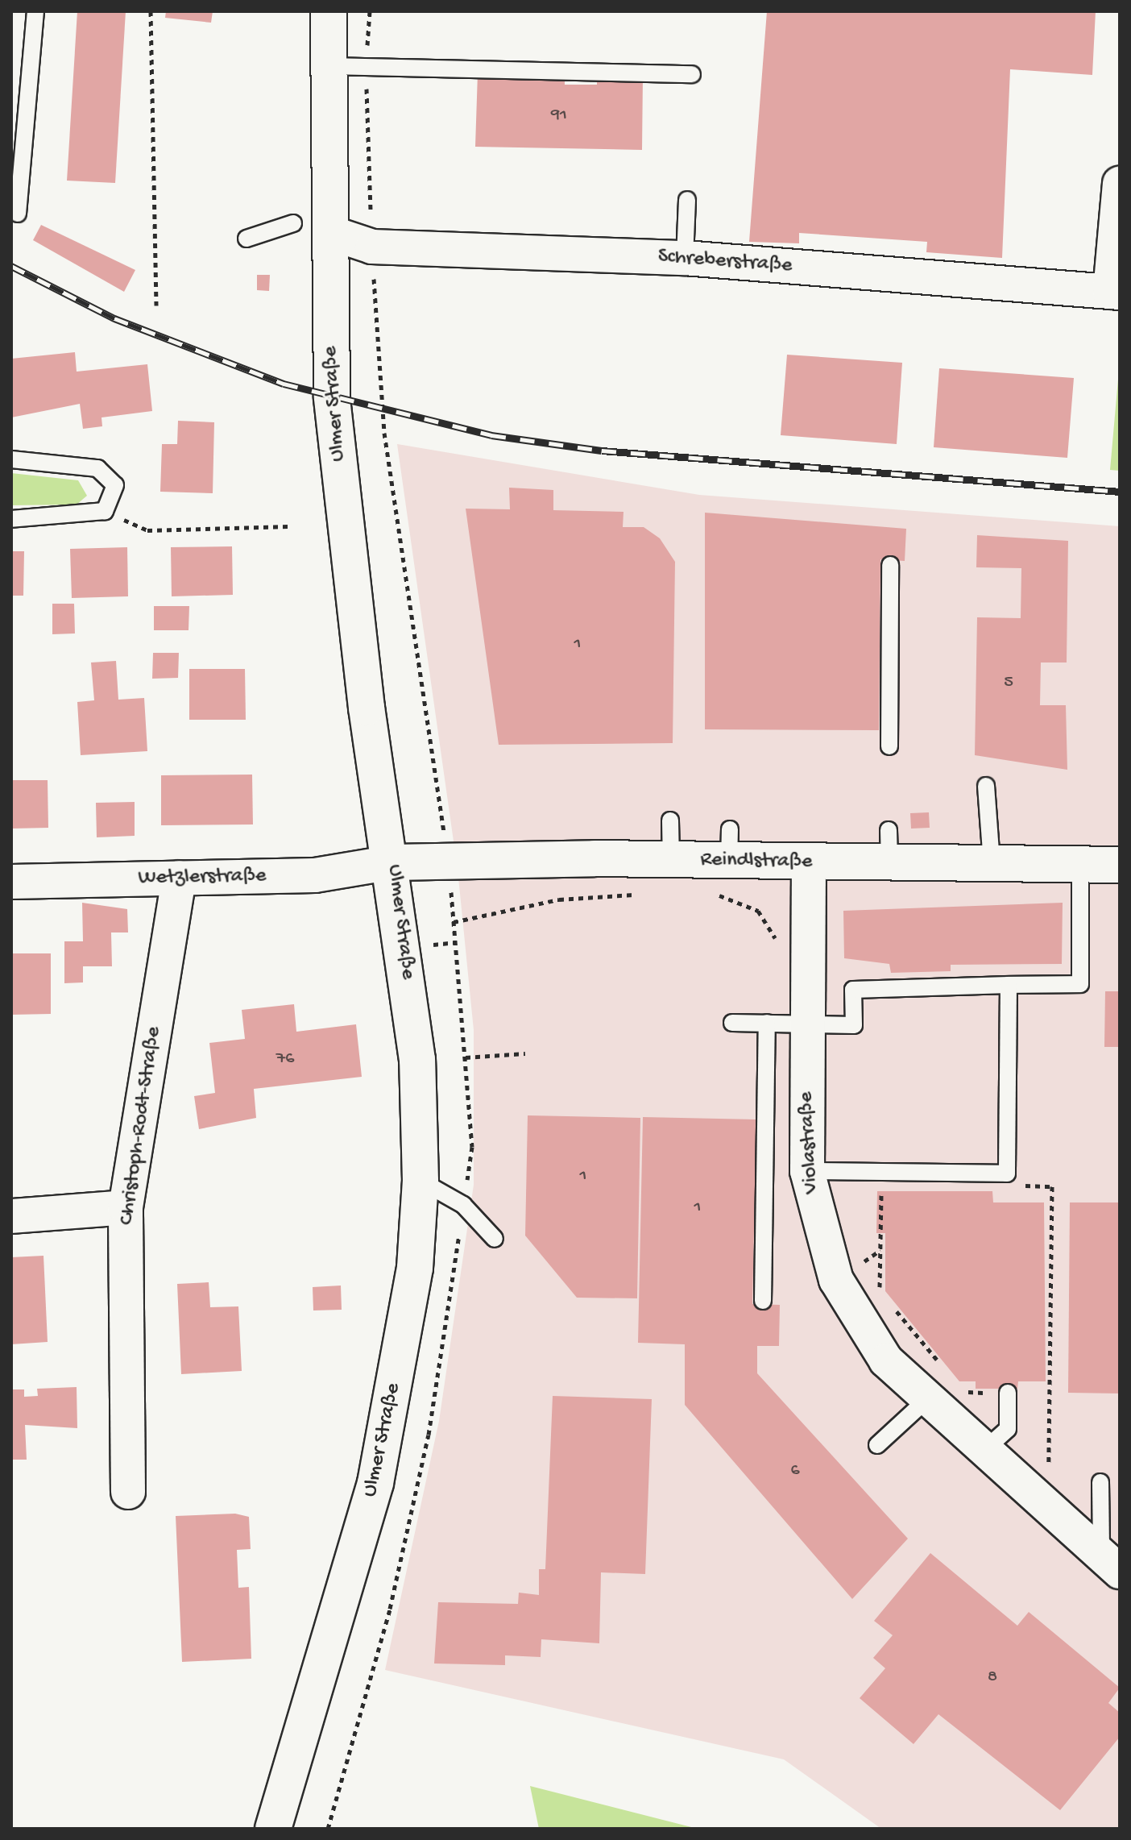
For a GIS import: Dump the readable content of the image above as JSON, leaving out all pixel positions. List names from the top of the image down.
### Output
{
  "streets": {
    "main road": ["Ulmer Straße", "Reindlstraße"],
    "street": [
      "Schreberstraße",
      "Wetzlerstraße",
      "Christoph-Rodt-Straße",
      "Violastraße"
    ]
  },
  "crossings": [
    ["Schreberstraße", "Ulmer Straße"],
    ["Ulmer Straße", "Reindlstraße"],
    ["Ulmer Straße", "Wetzlerstraße"],
    ["Reindlstraße", "Wetzlerstraße"],
    ["Reindlstraße", "Violastraße"],
    ["Wetzlerstraße", "Christoph-Rodt-Straße"]
  ],
  "house_numbers": [
    "91",
    "1",
    "5",
    "76",
    "1",
    "1",
    "6",
    "8"
  ]
}
